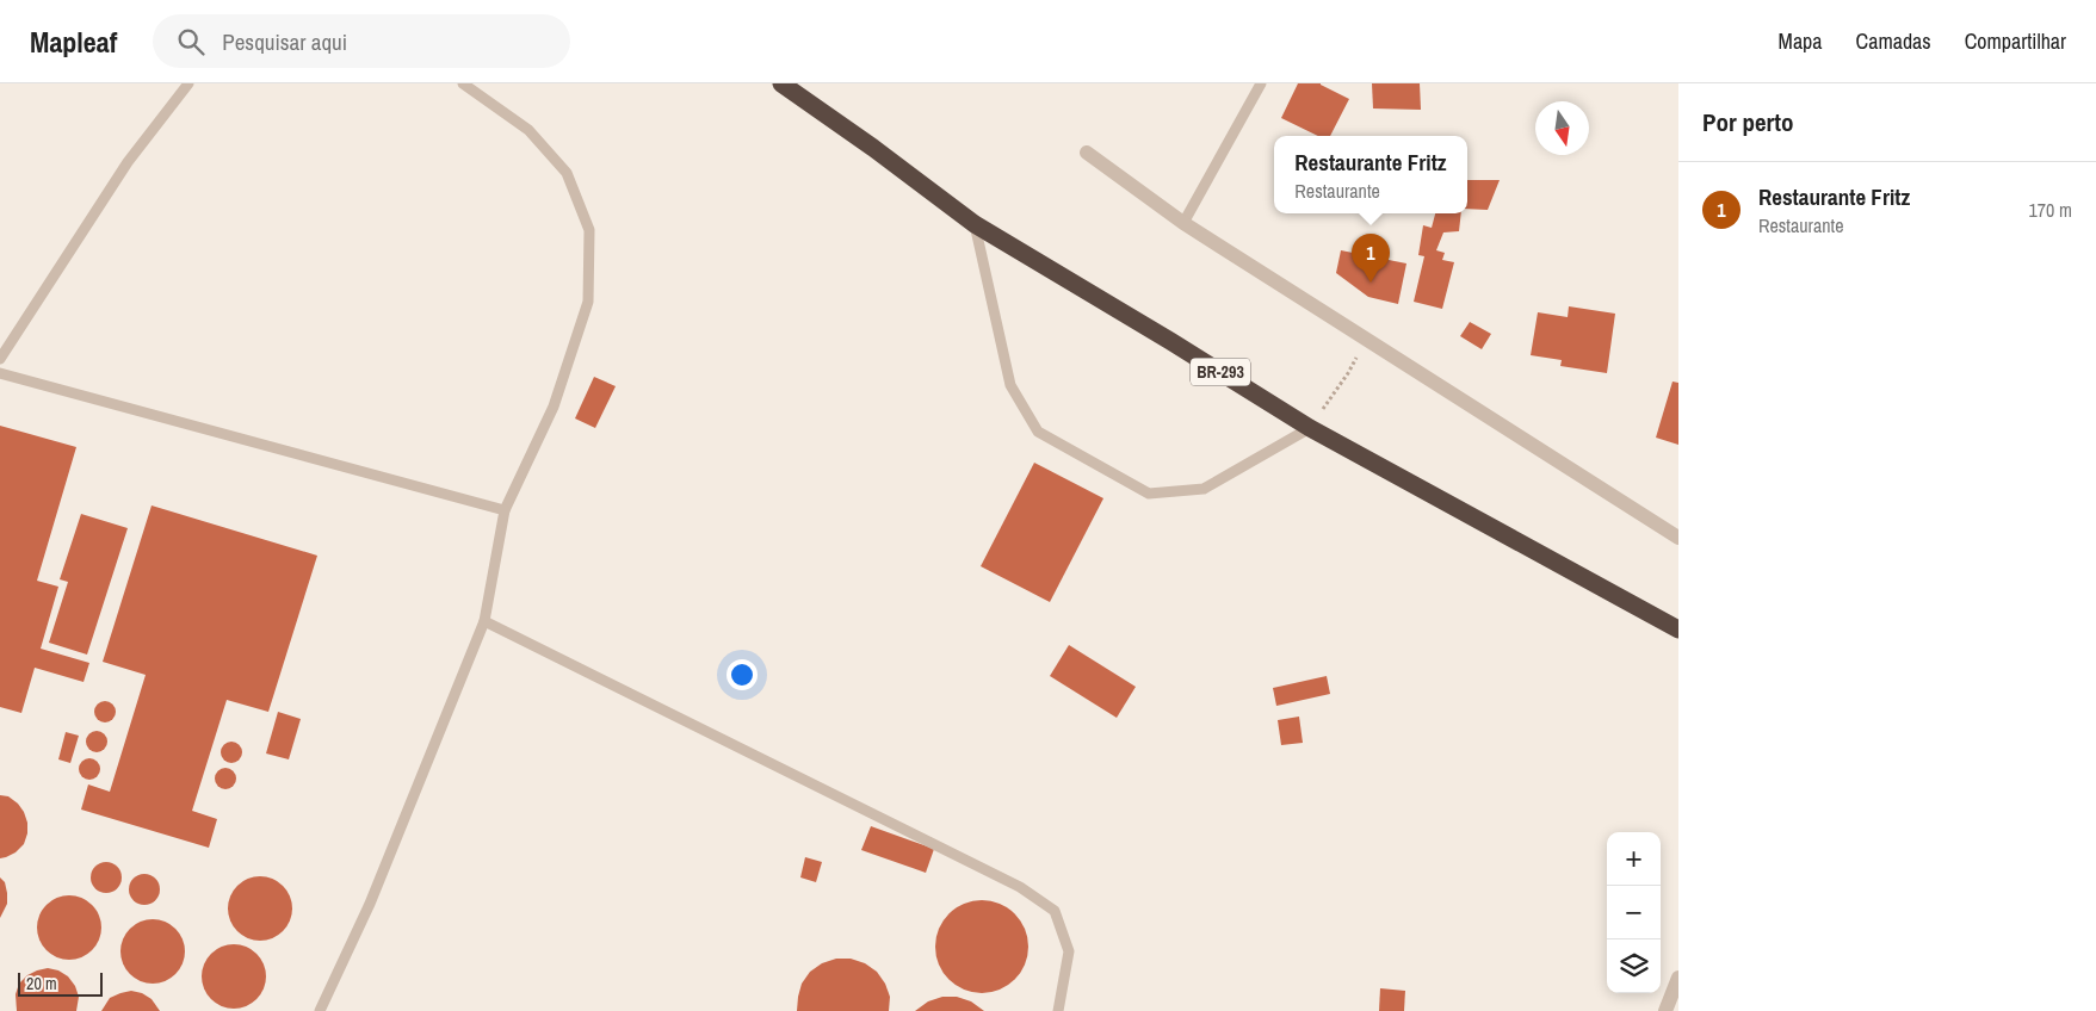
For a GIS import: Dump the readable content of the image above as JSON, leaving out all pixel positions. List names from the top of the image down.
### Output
{
  "streets": {
    "highway": ["BR-293"]
  },
  "scale_bar": "20 m",
  "north": "bottom",
  "page": {
    "header": "Mapleaf",
    "search": "Pesquisar aqui",
    "nav": ["Mapa", "Camadas", "Compartilhar"],
    "heading": "Por perto",
    "popup": ["Restaurante Fritz", "Restaurante"],
    "list": [
      {
        "mark": "1",
        "name": "Restaurante Fritz",
        "note": "Restaurante",
        "value": "170 m"
      }
    ],
    "pins": "1",
    "map_buttons": ["+", "−"],
    "scale": "20 m"
  }
}
